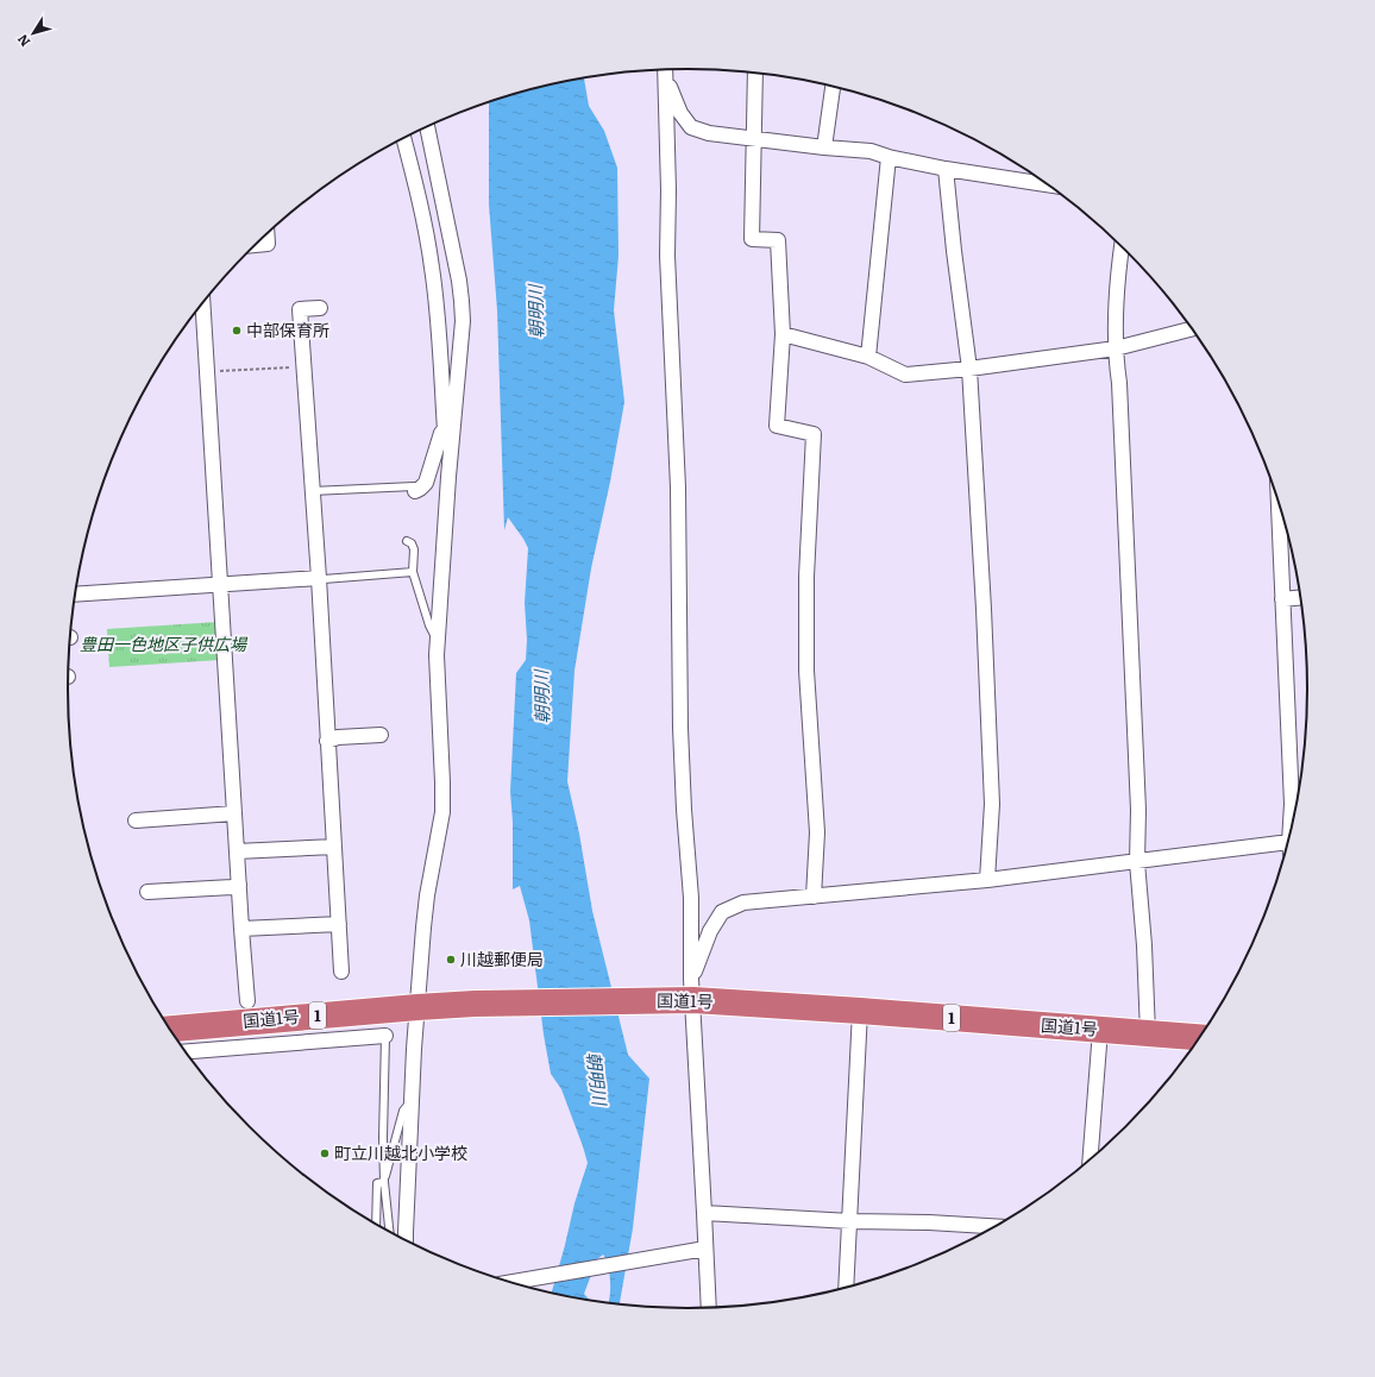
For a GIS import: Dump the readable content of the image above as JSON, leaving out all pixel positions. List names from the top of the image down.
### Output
{
  "streets": {
    "highway": ["国道1号", "1"]
  },
  "water": ["朝明川"],
  "parks": ["豊田一色地区子供広場"],
  "places": ["中部保育所", "川越郵便局", "町立川越北小学校"],
  "north": "bottom left"
}
